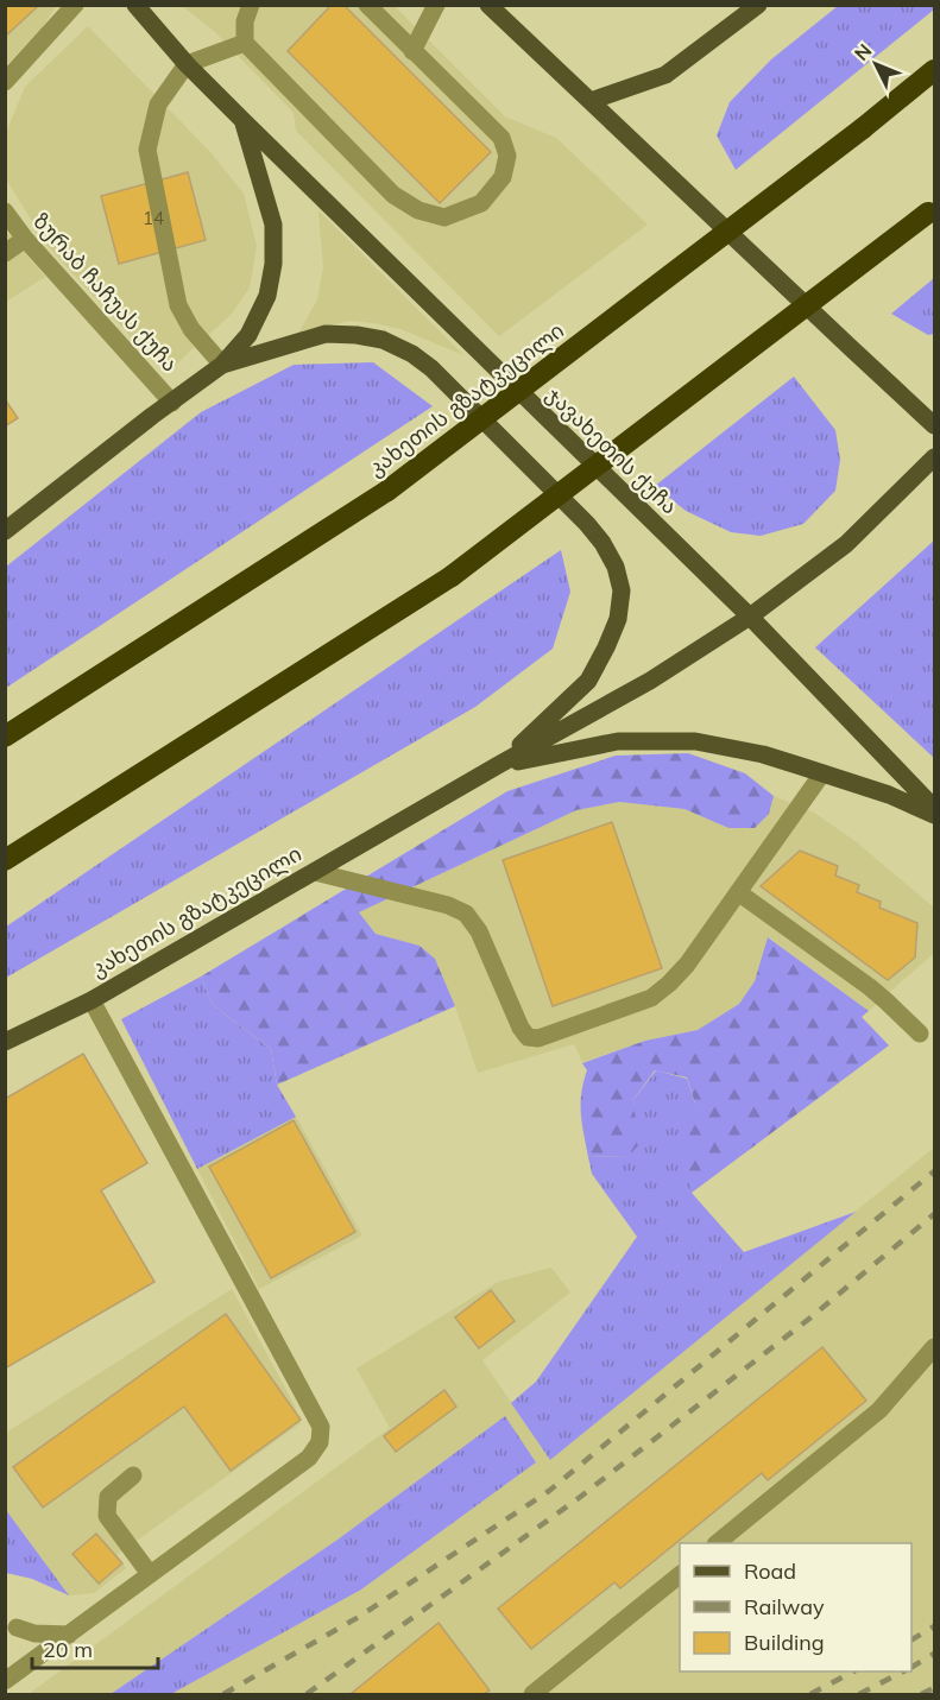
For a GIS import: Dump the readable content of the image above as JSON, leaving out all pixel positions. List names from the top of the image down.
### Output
{
  "streets": {
    "highway": ["კახეთის გზატკეცილი"],
    "main road": ["ჯავახეთის ქუჩა"],
    "street": ["ზურაბ ჩაჩუას ქუჩა"]
  },
  "crossings": [
    ["კახეთის გზატკეცილი", "ჯავახეთის ქუჩა"]
  ],
  "house_numbers": ["14"],
  "legend": ["Road", "Railway", "Building"],
  "scale_bar": "20 m",
  "north": "top left"
}
